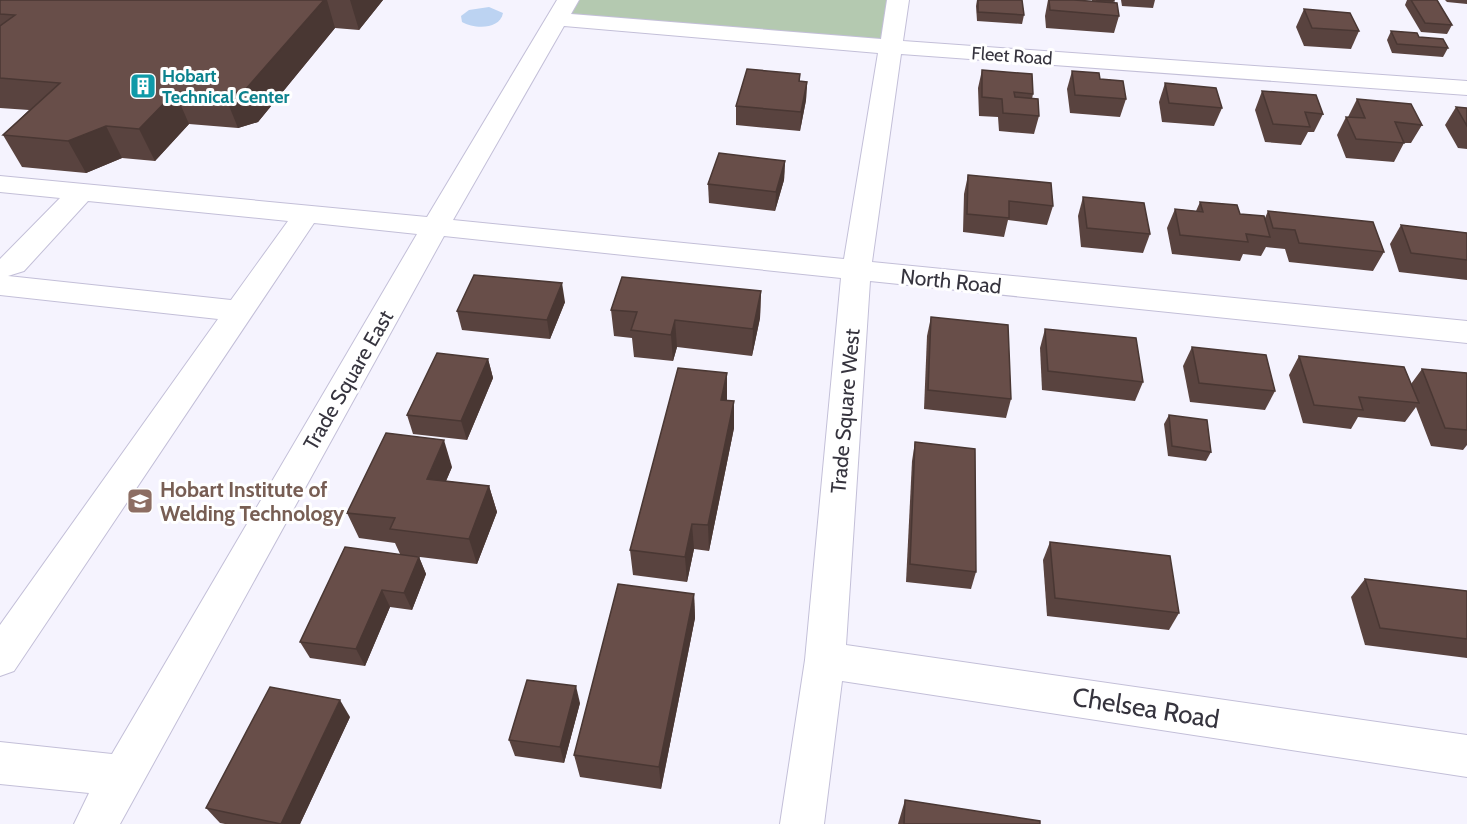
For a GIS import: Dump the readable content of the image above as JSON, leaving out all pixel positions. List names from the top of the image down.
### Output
{
  "streets": {
    "street": [
      "Fleet Road",
      "North Road",
      "Trade Square East",
      "Trade Square West",
      "Chelsea Road"
    ]
  },
  "crossings": [
    ["Fleet Road", "Trade Square East"],
    ["Fleet Road", "Trade Square West"],
    ["North Road", "Trade Square East"],
    ["North Road", "Trade Square West"],
    ["Trade Square West", "Chelsea Road"]
  ],
  "places": {
    "building": ["Hobart Technical Center"],
    "school or university": ["Hobart Institute of Welding Technology"]
  }
}
